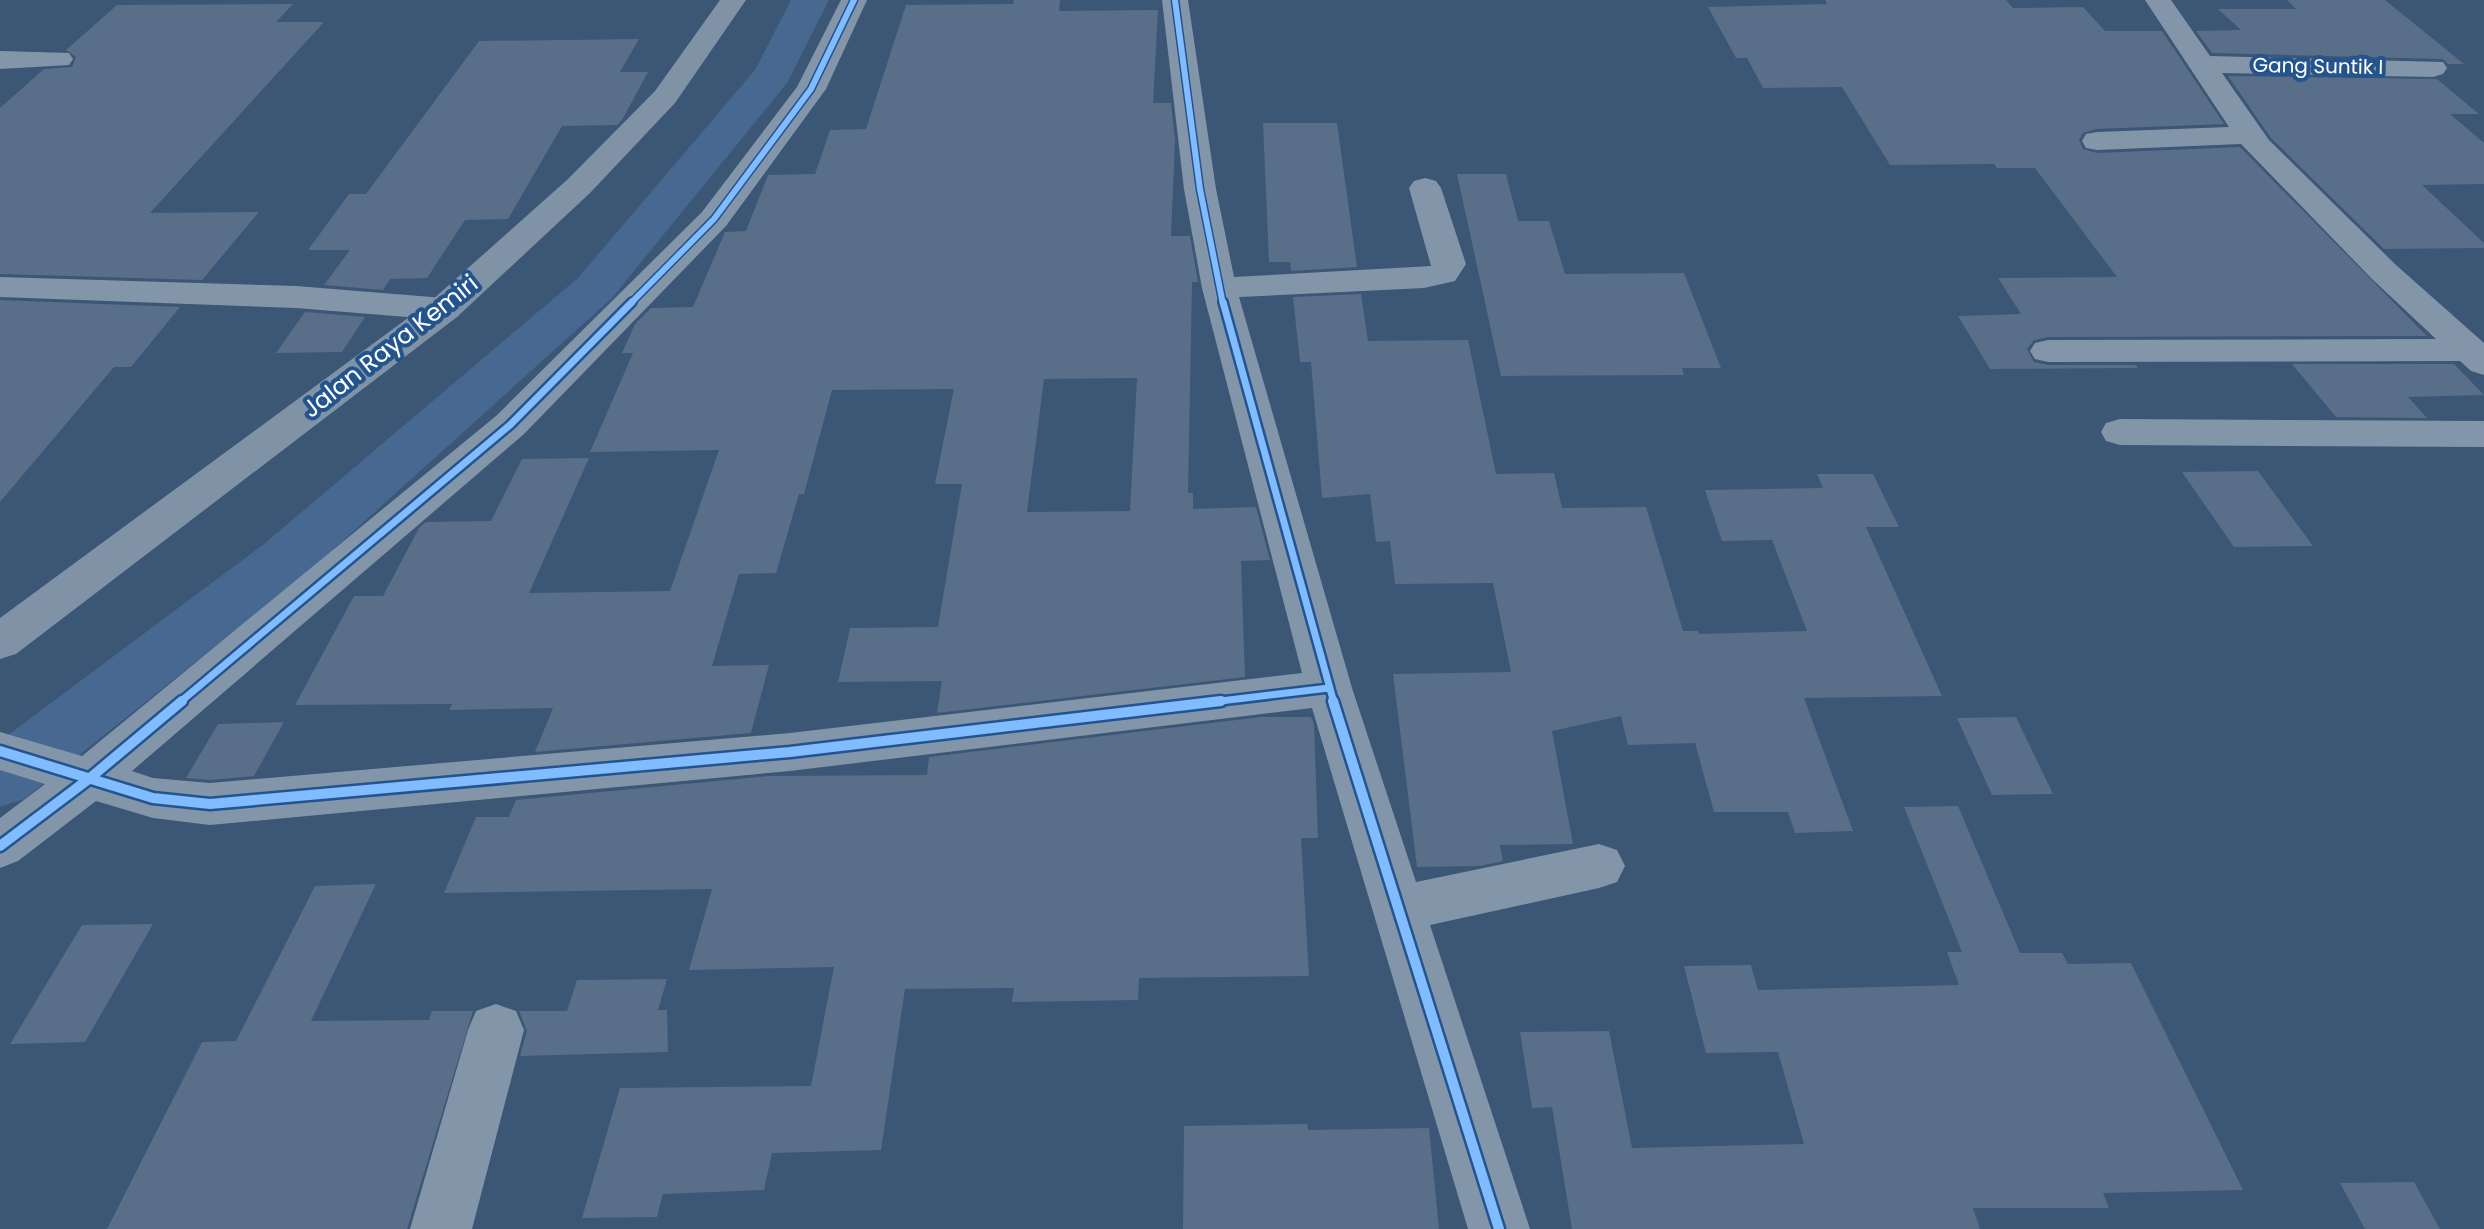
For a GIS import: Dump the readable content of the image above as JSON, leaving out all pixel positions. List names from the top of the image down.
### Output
{
  "streets": {
    "main road": ["Jalan Raya Kemiri"],
    "street": ["Gang Suntik I"]
  }
}
